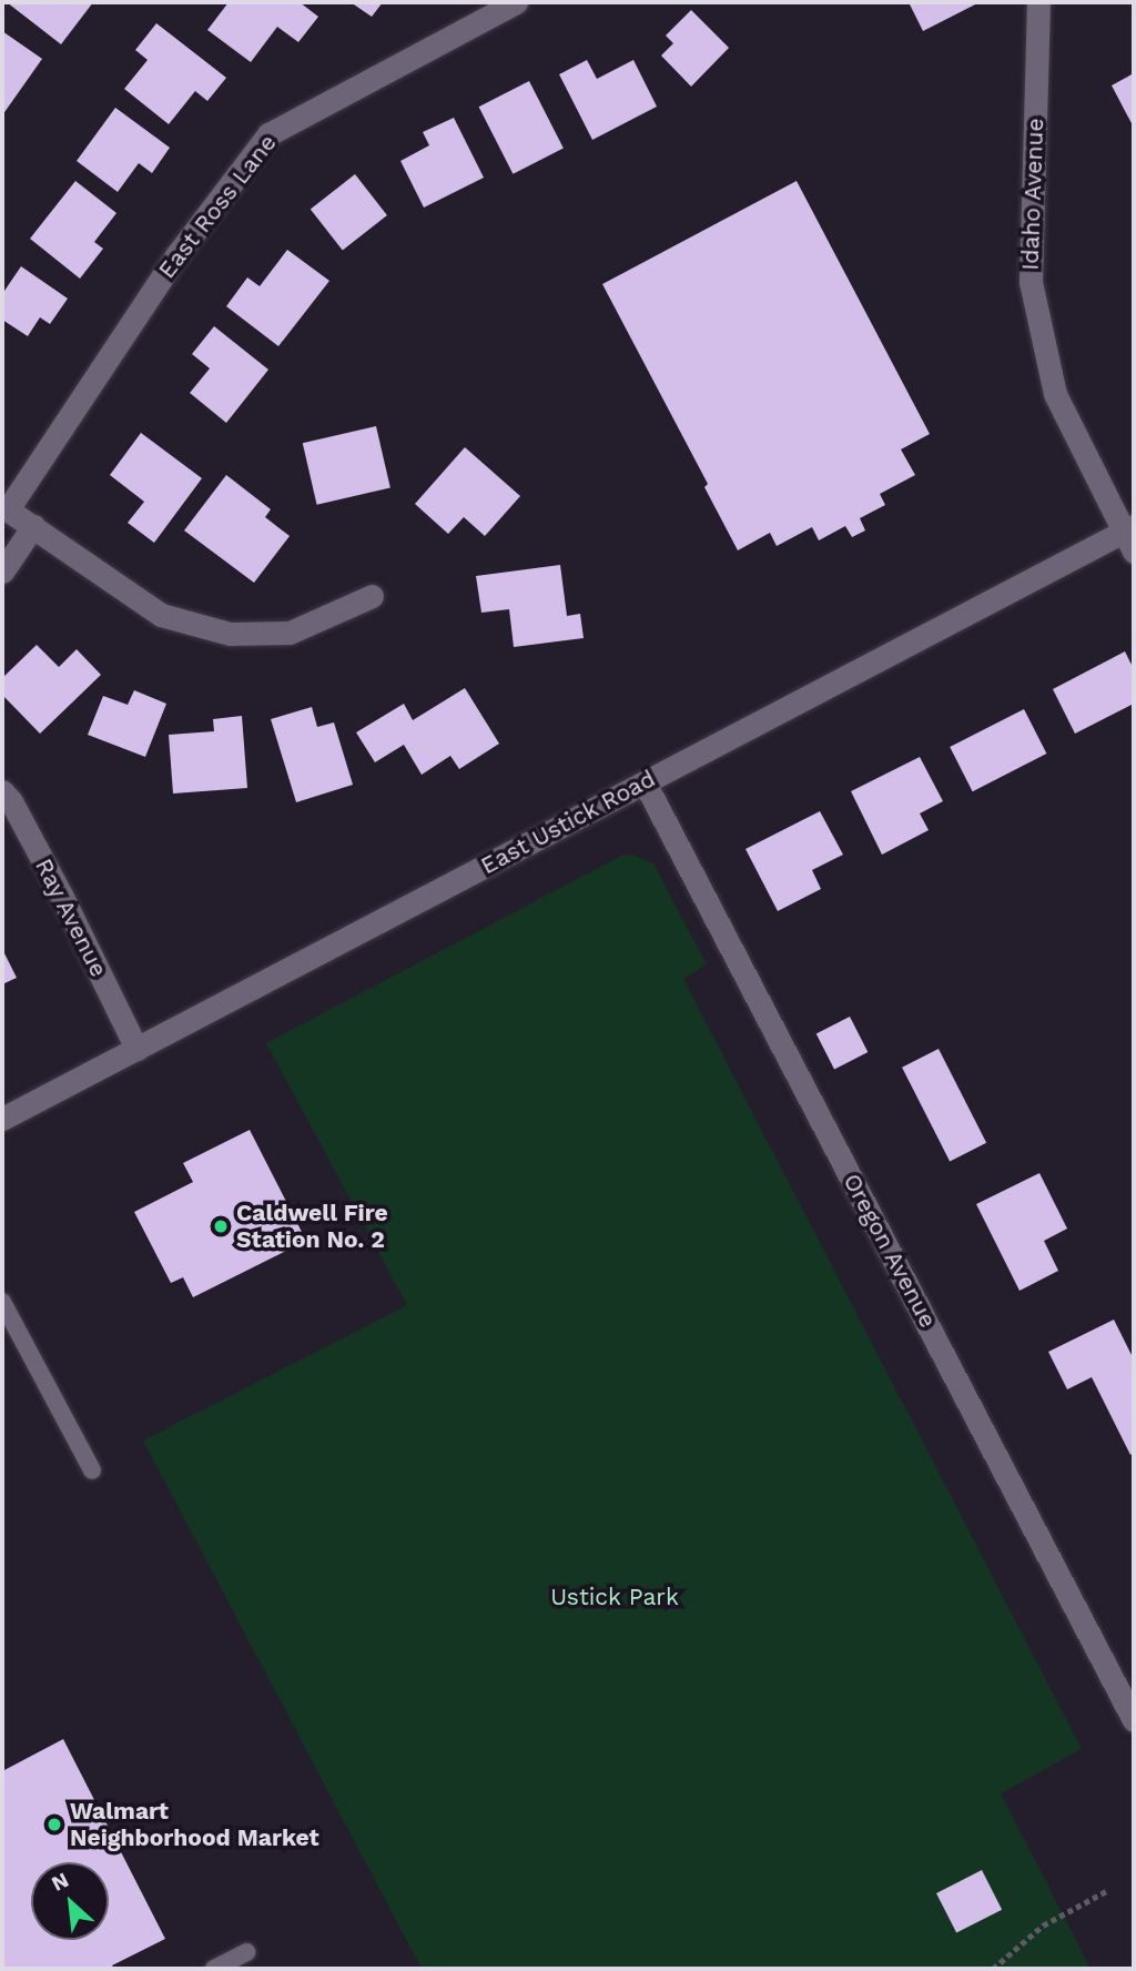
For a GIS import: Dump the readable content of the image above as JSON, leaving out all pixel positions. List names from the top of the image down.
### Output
{
  "streets": {
    "street": [
      "Idaho Avenue",
      "East Ross Lane",
      "East Ustick Road",
      "Ray Avenue",
      "Oregon Avenue"
    ]
  },
  "crossings": [
    ["Idaho Avenue", "East Ustick Road"],
    ["East Ustick Road", "Ray Avenue"],
    ["East Ustick Road", "Oregon Avenue"]
  ],
  "parks": ["Ustick Park"],
  "places": ["Caldwell Fire Station No. 2", "Walmart Neighborhood Market"],
  "north": "top left"
}
